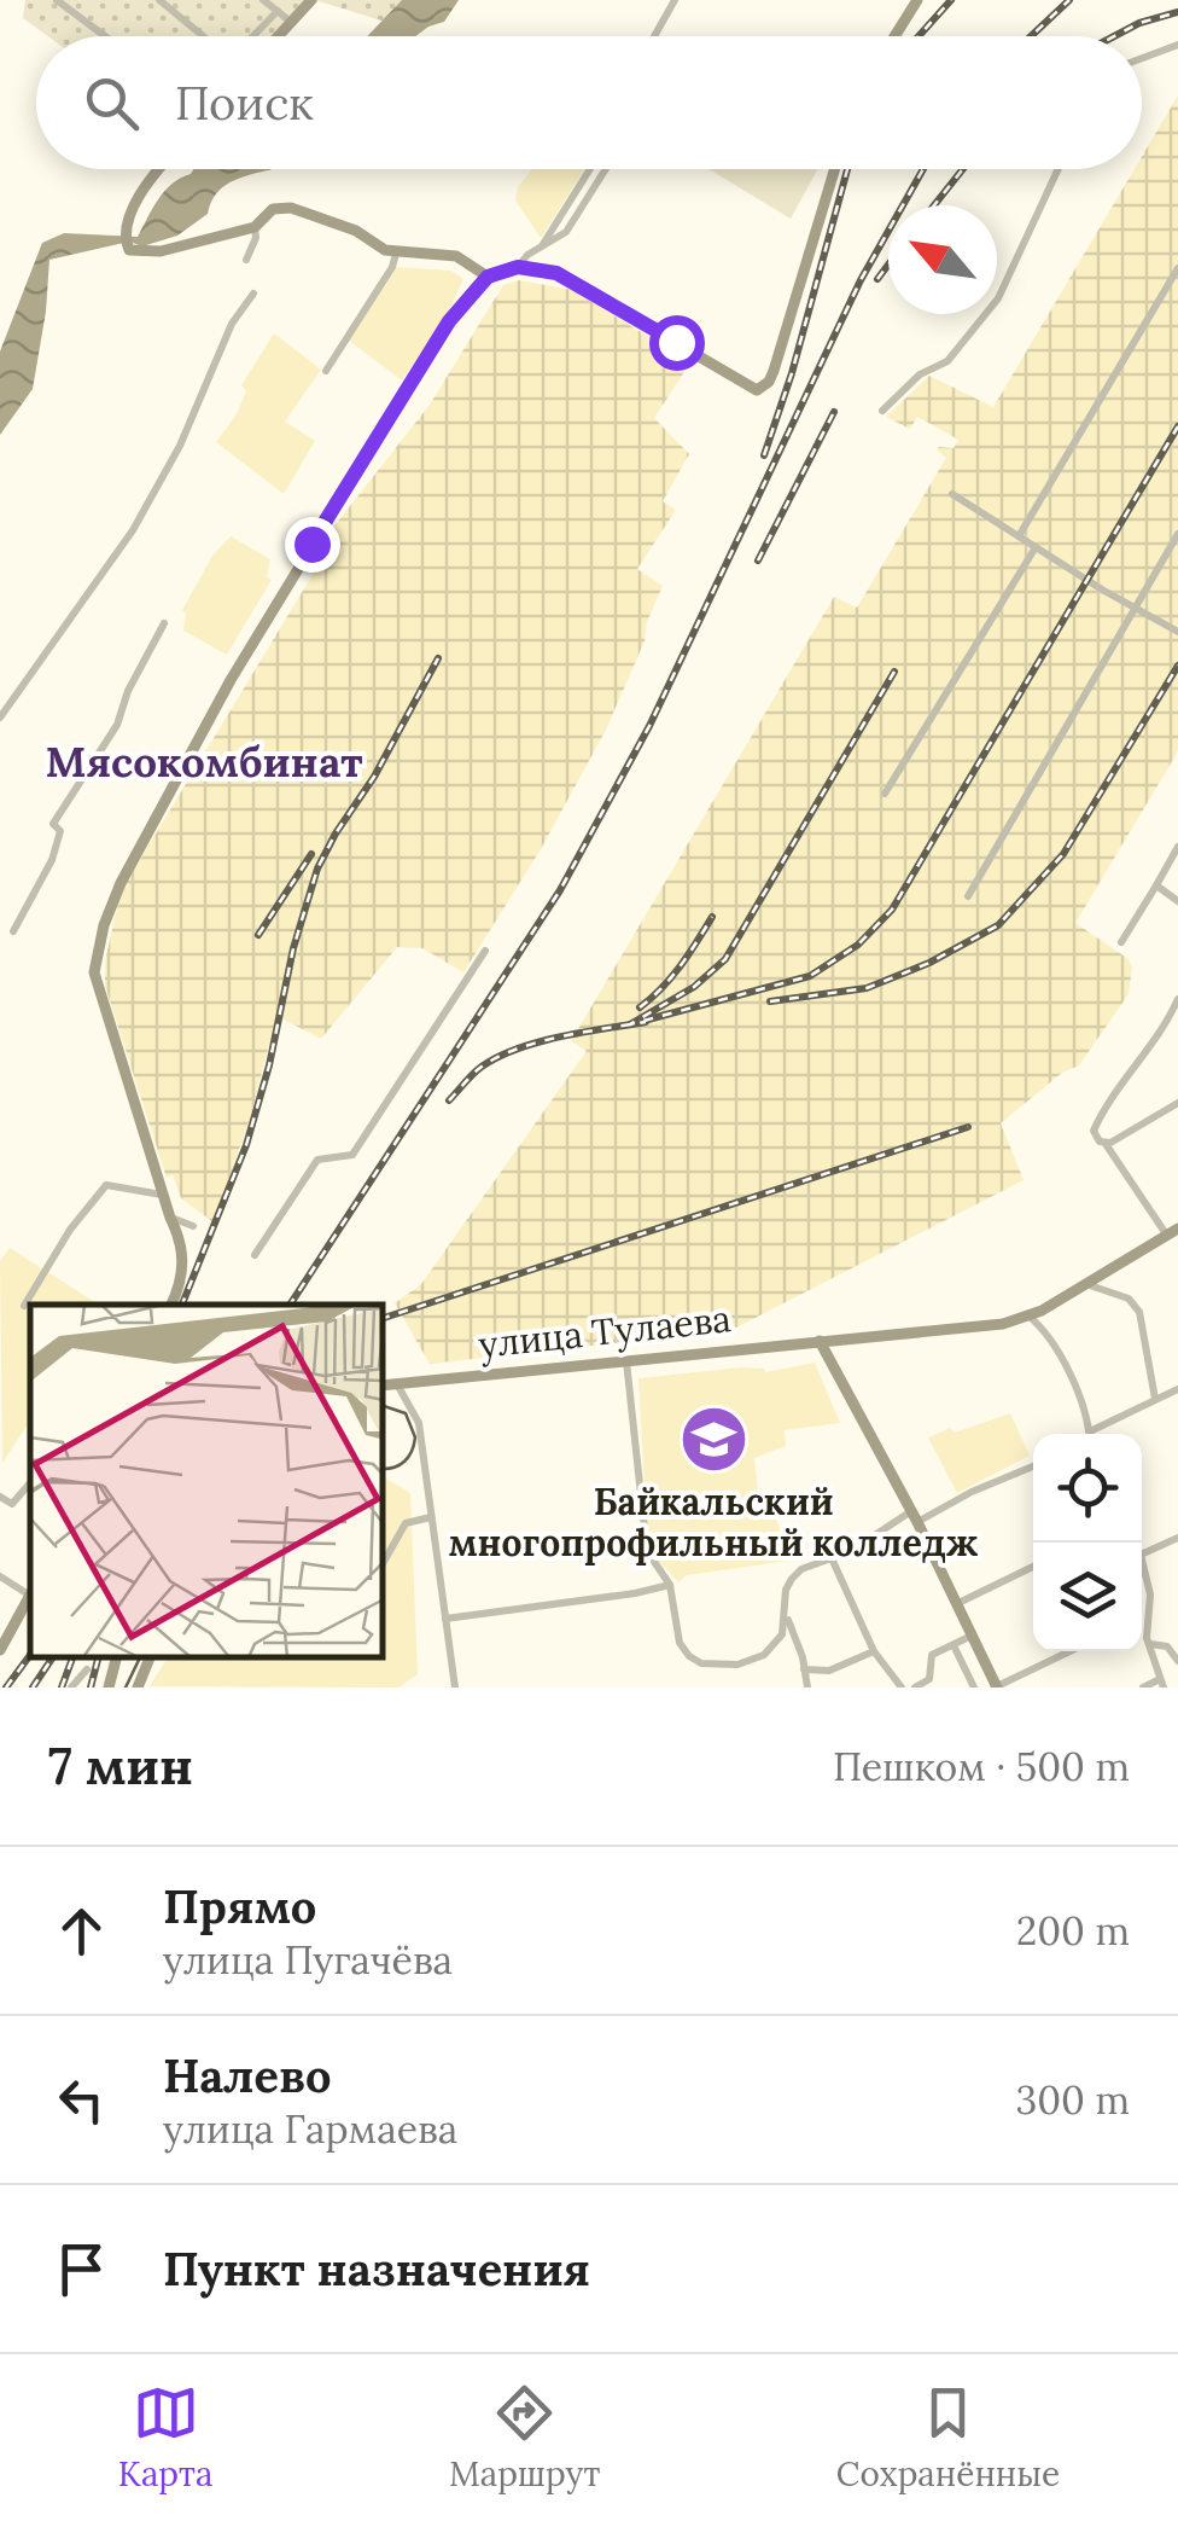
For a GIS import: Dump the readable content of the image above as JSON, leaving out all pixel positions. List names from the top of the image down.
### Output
{
  "streets": {
    "street": ["улица Тулаева"]
  },
  "districts": ["Мясокомбинат"],
  "places": {
    "school or university": ["Байкальский многопрофильный колледж"]
  },
  "north": "top left",
  "page": {
    "search": "Поиск",
    "heading": ["7 мин", "Пешком · 500 m"],
    "list": [
      ["Прямо", "улица Пугачёва", "200 m"],
      ["Налево", "улица Гармаева", "300 m"],
      "Пункт назначения"
    ],
    "nav": ["Карта", "Маршрут", "Сохранённые"]
  }
}
